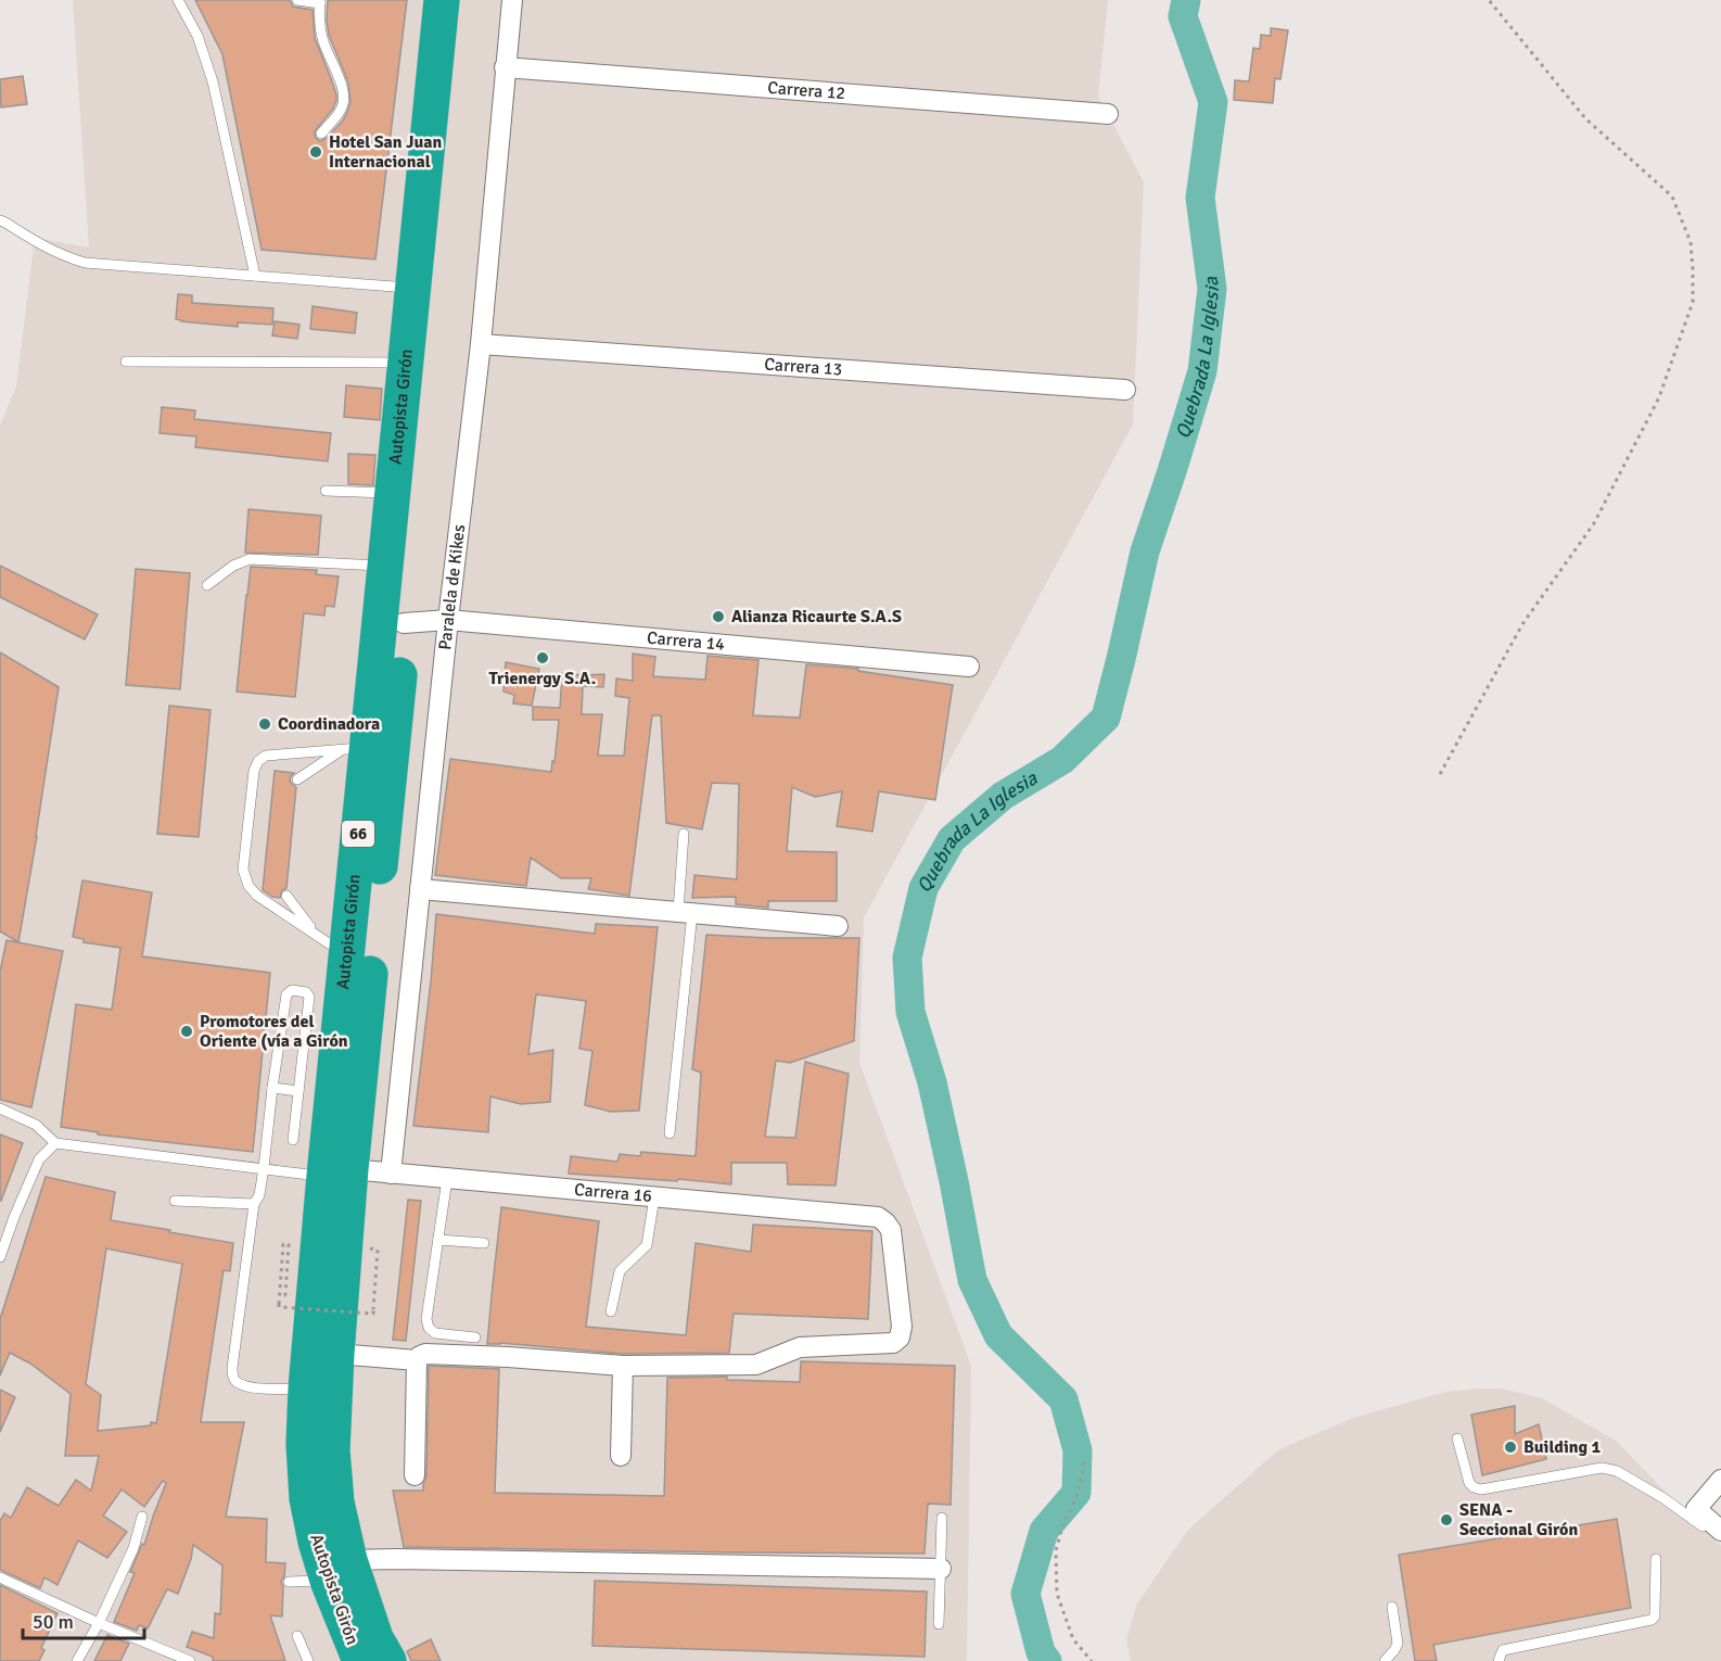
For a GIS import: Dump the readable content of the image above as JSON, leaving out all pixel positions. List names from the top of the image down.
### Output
{
  "streets": {
    "highway": ["Autopista Girón", "66"],
    "street": [
      "Carrera 12",
      "Carrera 13",
      "Paralela de Kikes",
      "Carrera 14",
      "Carrera 16"
    ]
  },
  "crossings": [
    ["Carrera 12", "Paralela de Kikes"],
    ["Carrera 13", "Paralela de Kikes"],
    ["Autopista Girón", "Carrera 14"],
    ["Autopista Girón", "Carrera 16"],
    ["Paralela de Kikes", "Carrera 14"],
    ["Paralela de Kikes", "Carrera 16"]
  ],
  "water": ["Quebrada La Iglesia"],
  "places": [
    "Hotel San Juan Internacional",
    "Alianza Ricaurte S.A.S",
    "Trienergy S.A.",
    "Coordinadora",
    "Promotores del Oriente (vía a Girón",
    "Building 1",
    "SENA - Seccional Girón"
  ],
  "scale_bar": "50 m"
}
